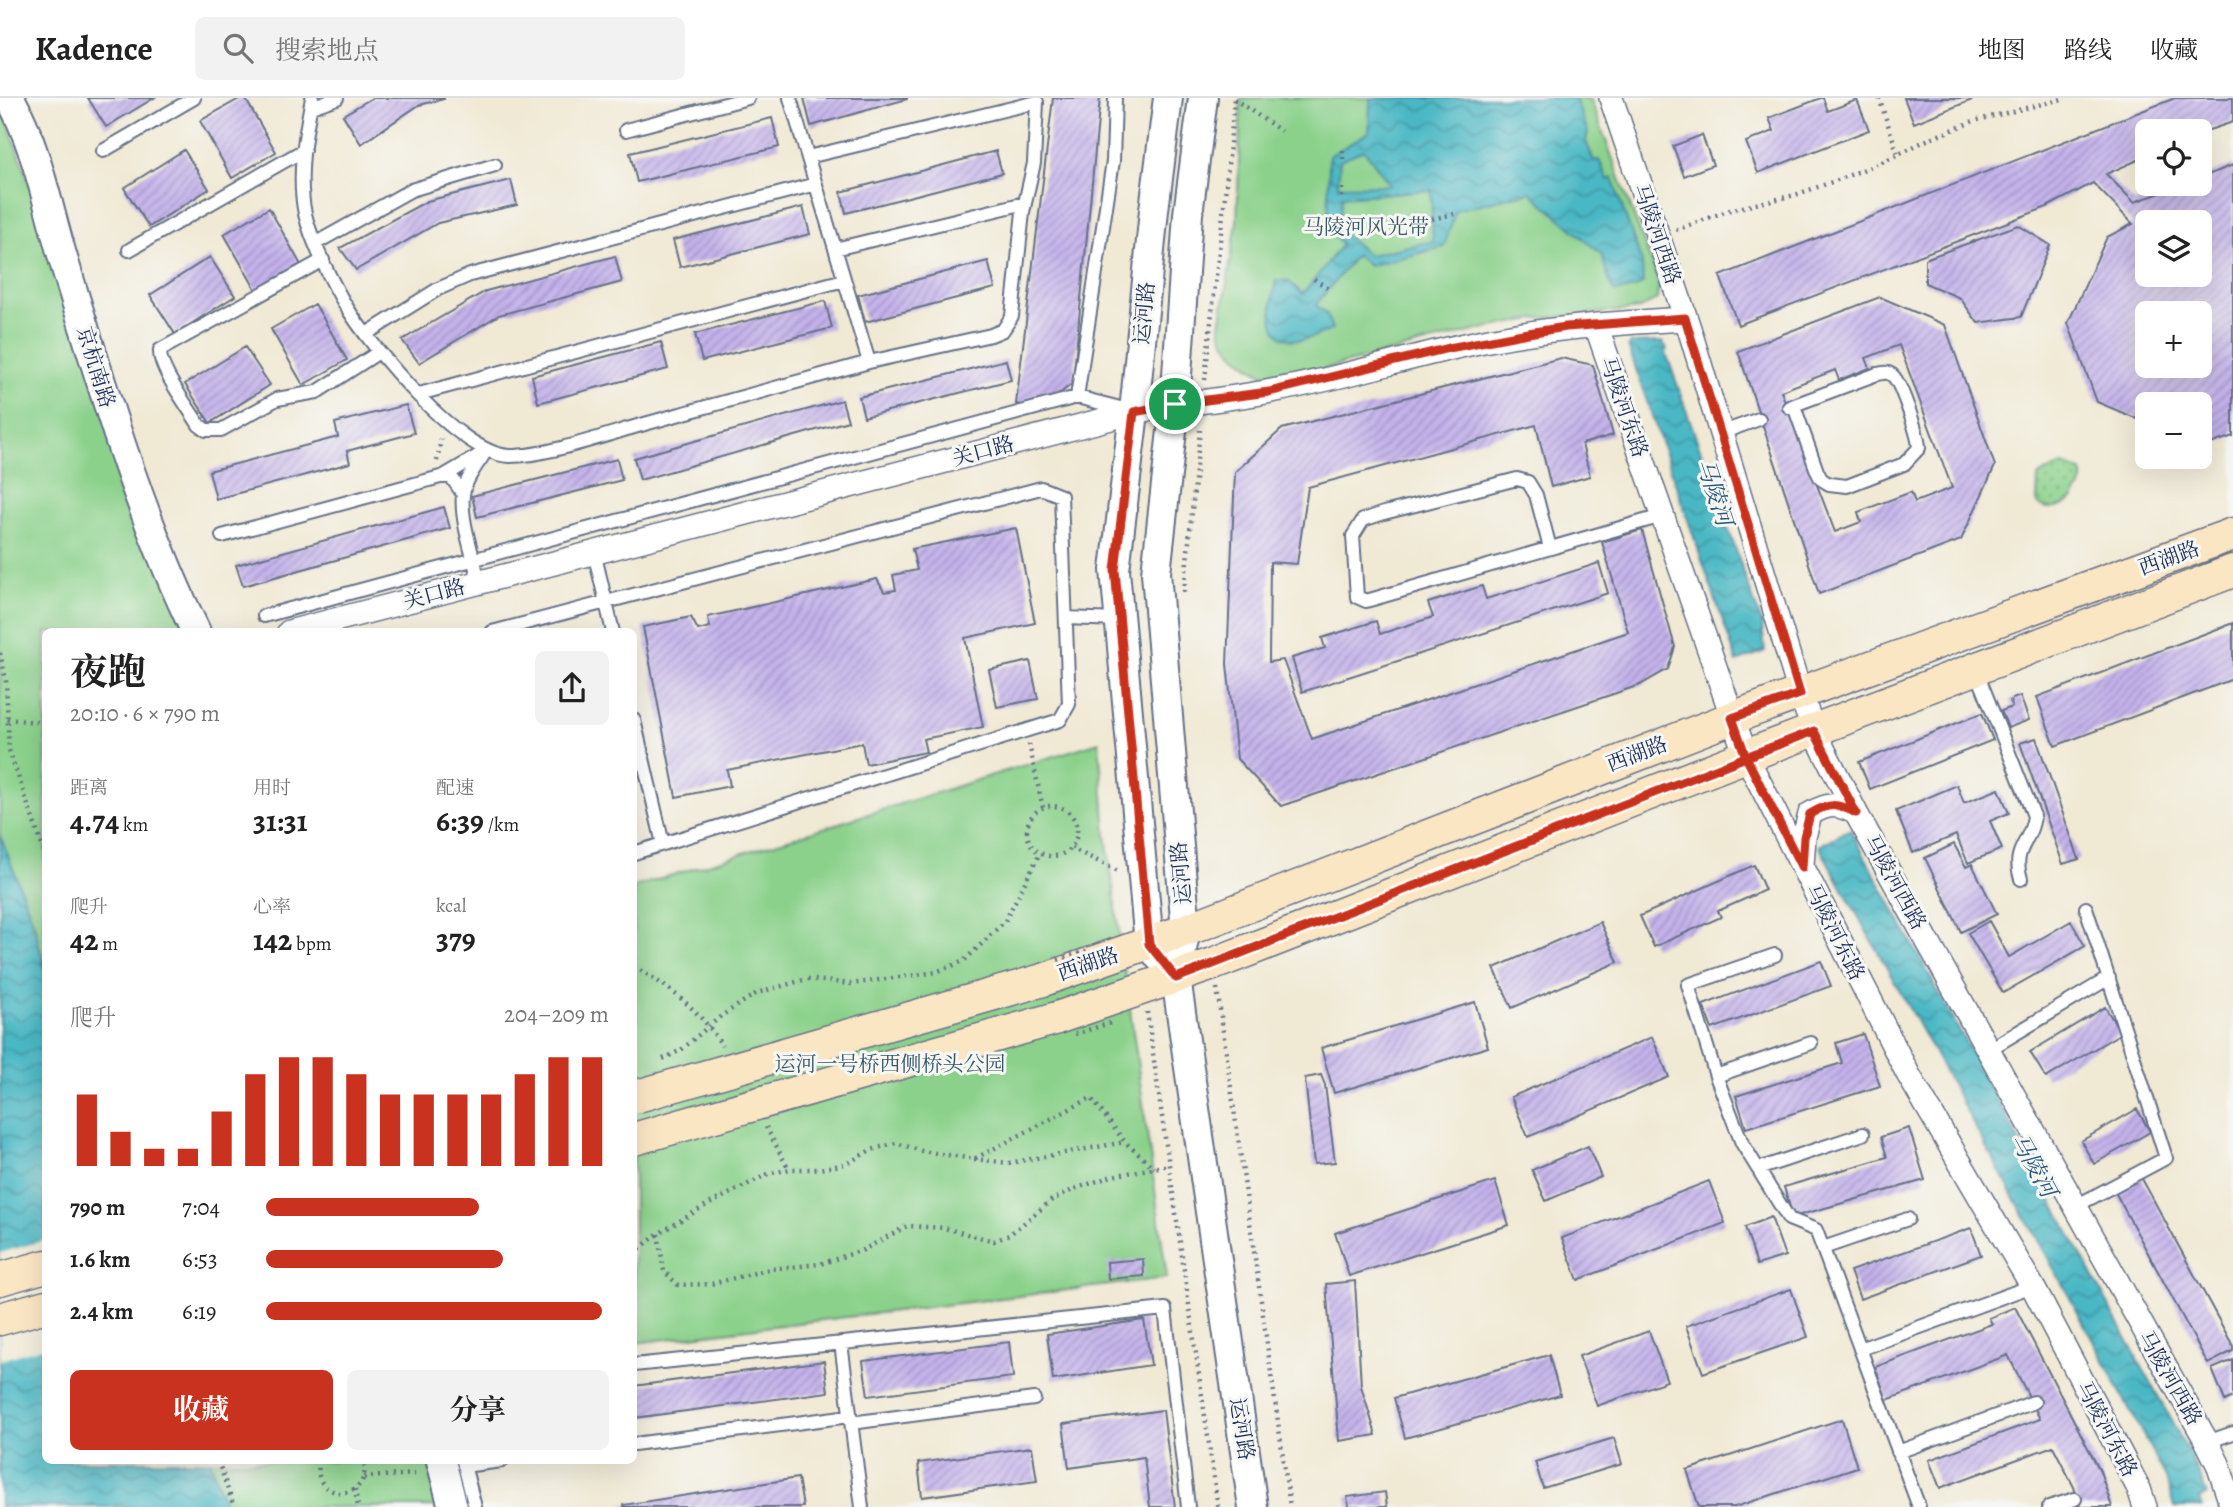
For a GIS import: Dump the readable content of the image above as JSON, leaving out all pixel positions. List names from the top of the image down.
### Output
{
  "streets": {
    "main road": ["西湖路"],
    "street": [
      "马陵河西路",
      "运河路",
      "京杭南路",
      "马陵河东路",
      "关口路"
    ]
  },
  "crossings": [
    ["马陵河西路", "关口路"],
    ["马陵河西路", "西湖路"],
    ["运河路", "关口路"],
    ["运河路", "西湖路"],
    ["马陵河东路", "关口路"],
    ["马陵河东路", "西湖路"]
  ],
  "water": ["马陵河"],
  "parks": ["马陵河风光带", "运河一号桥西侧桥头公园"],
  "page": {
    "header": "Kadence",
    "search": "搜索地点",
    "nav": ["地图", "路线", "收藏"],
    "map_buttons": ["+", "−"],
    "heading": ["夜跑", "20:10 · 6 × 790 m"],
    "stats": [
      ["距离", "4.74 km"],
      ["用时", "31:31"],
      ["配速", "6:39 /km"],
      ["爬升", "42 m"],
      ["心率", "142 bpm"],
      ["kcal", "379"]
    ],
    "chart": ["爬升", "204–209 m"],
    "list": [
      {
        "name": "790 m",
        "note": "7:04"
      },
      {
        "name": "1.6 km",
        "note": "6:53"
      },
      {
        "name": "2.4 km",
        "note": "6:19"
      }
    ],
    "buttons": ["收藏", "分享"]
  }
}
